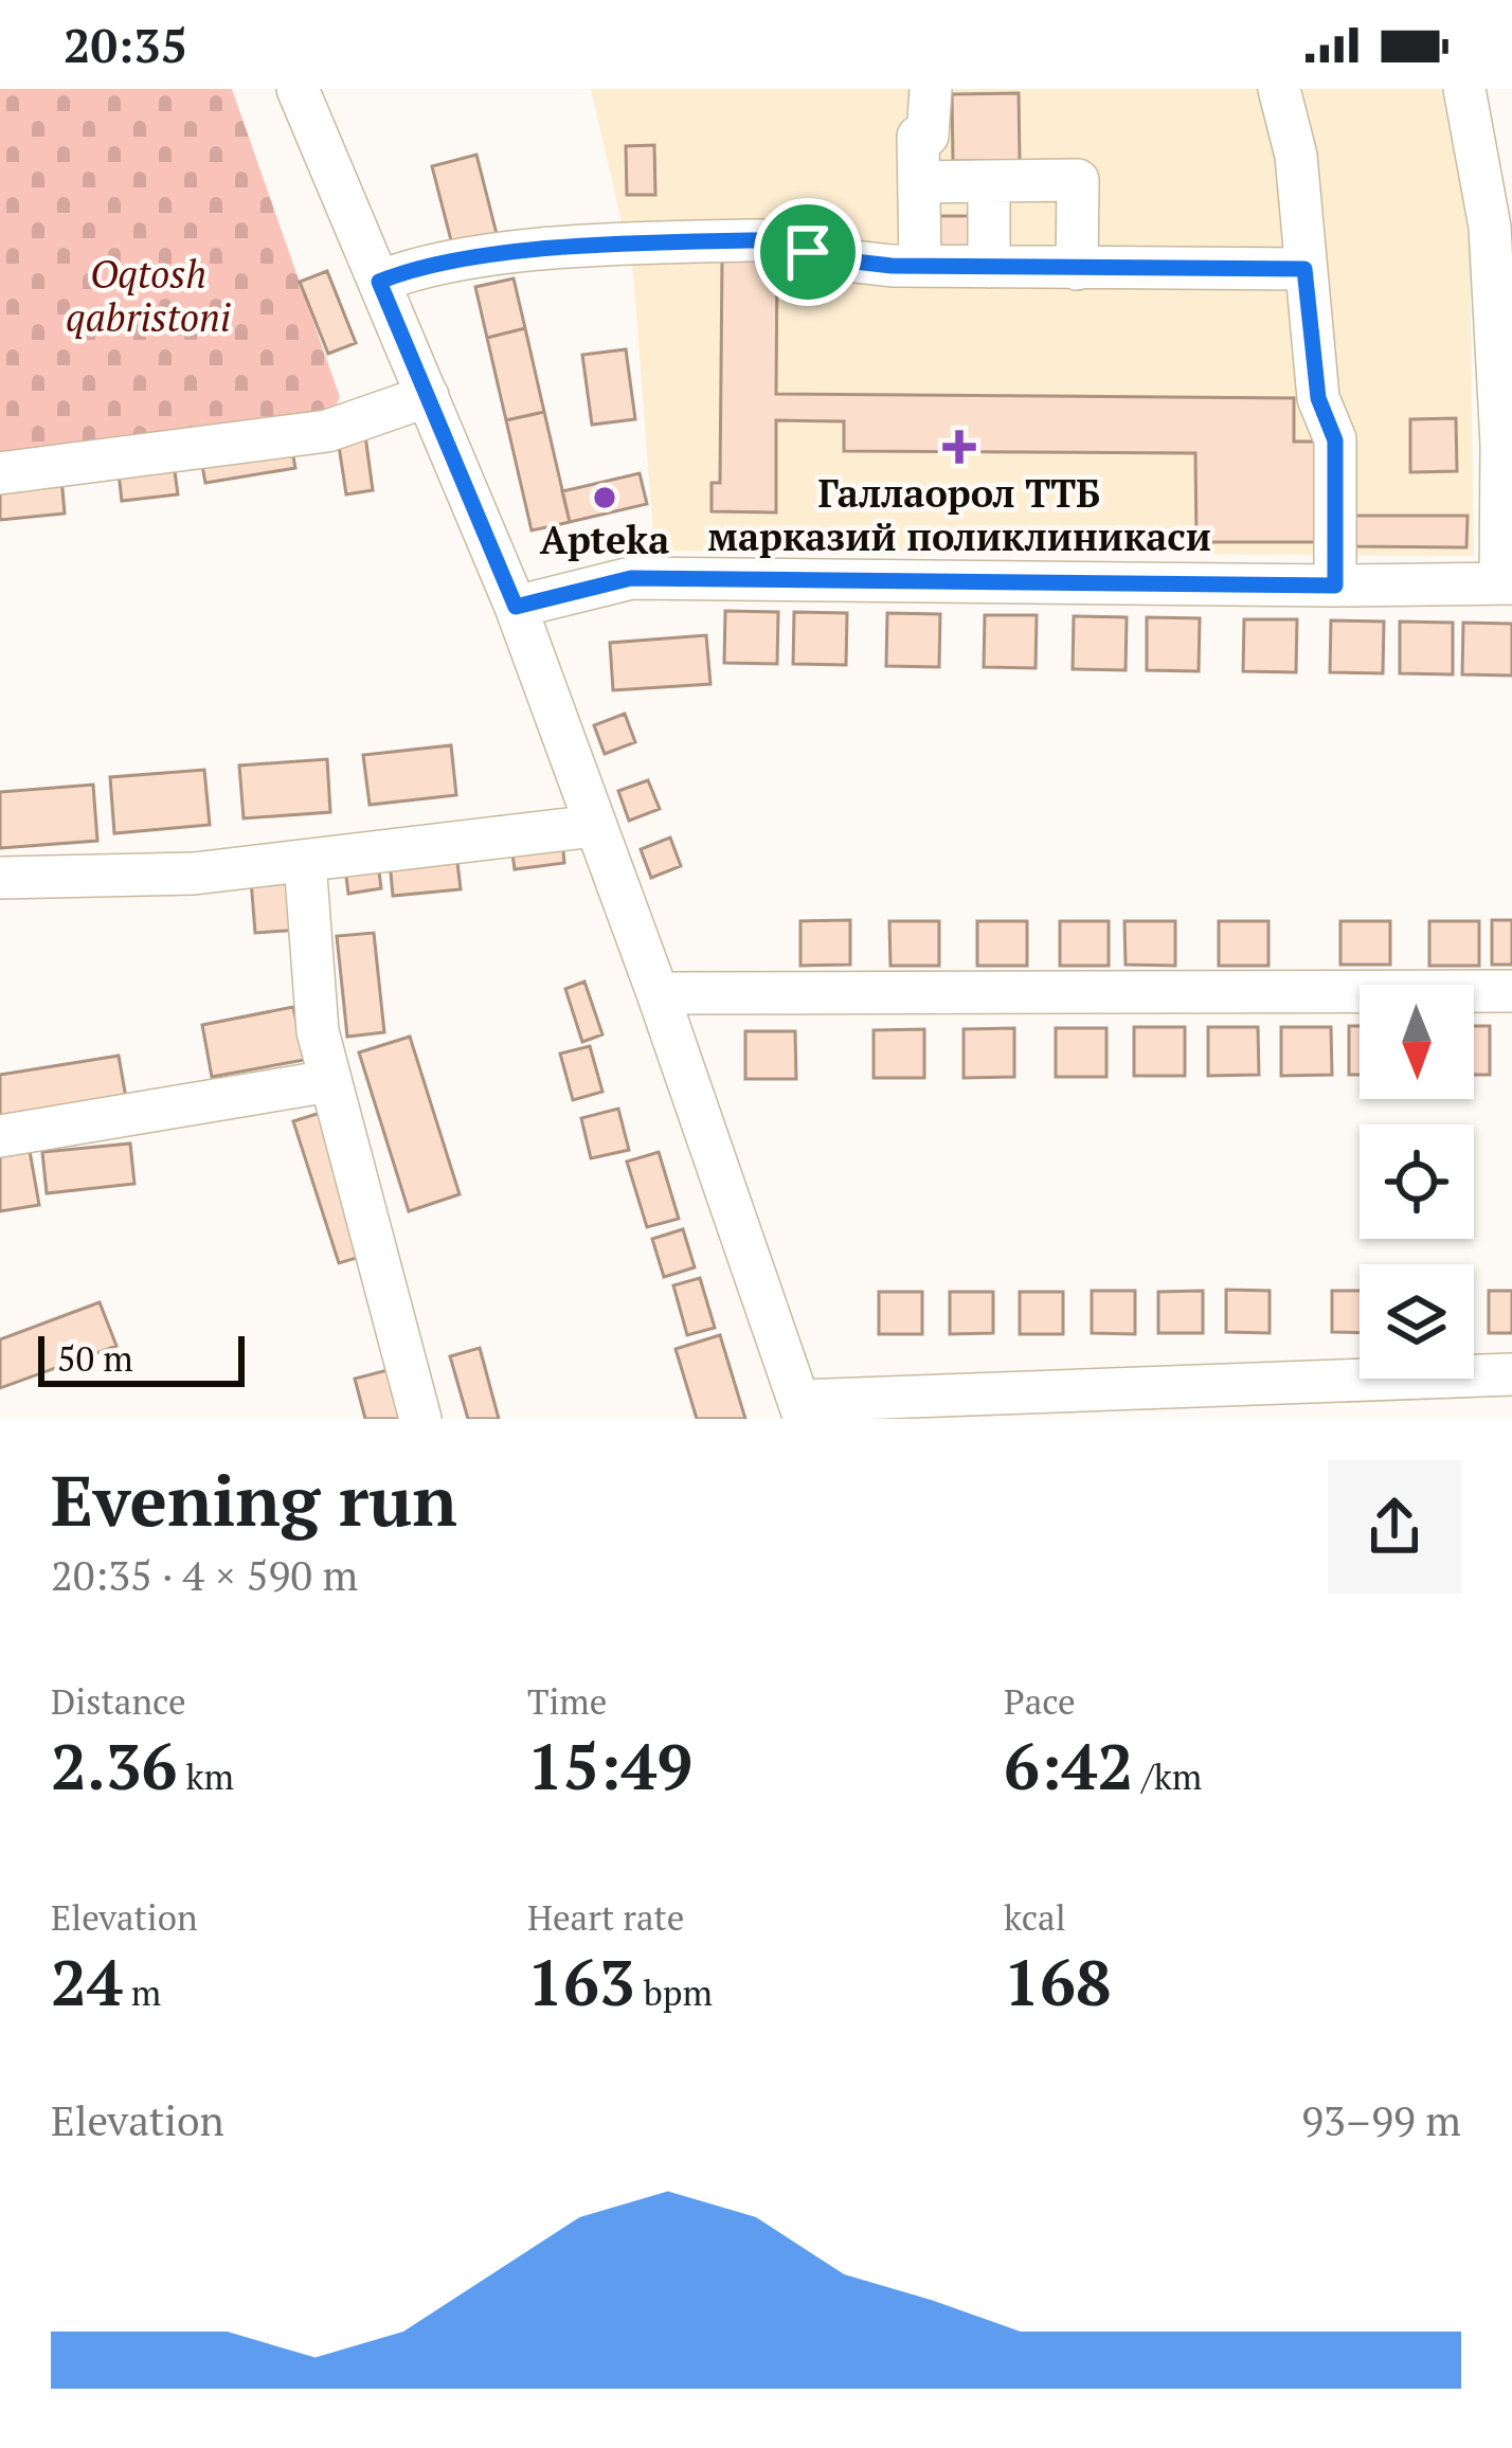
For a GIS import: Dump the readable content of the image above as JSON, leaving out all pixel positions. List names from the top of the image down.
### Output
{
  "parks": ["Oqtosh qabristoni"],
  "places": {
    "health": ["Галлаорол ТТБ марказий поликлиникаси"],
    "other": ["Apteka"]
  },
  "scale_bar": "50 m",
  "north": "bottom",
  "page": {
    "status": "20:35",
    "scale": "50 m",
    "heading": ["Evening run", "20:35 · 4 × 590 m"],
    "stats": [
      ["Distance", "2.36 km"],
      ["Time", "15:49"],
      ["Pace", "6:42 /km"],
      ["Elevation", "24 m"],
      ["Heart rate", "163 bpm"],
      ["kcal", "168"]
    ],
    "chart": ["Elevation", "93–99 m"]
  }
}
